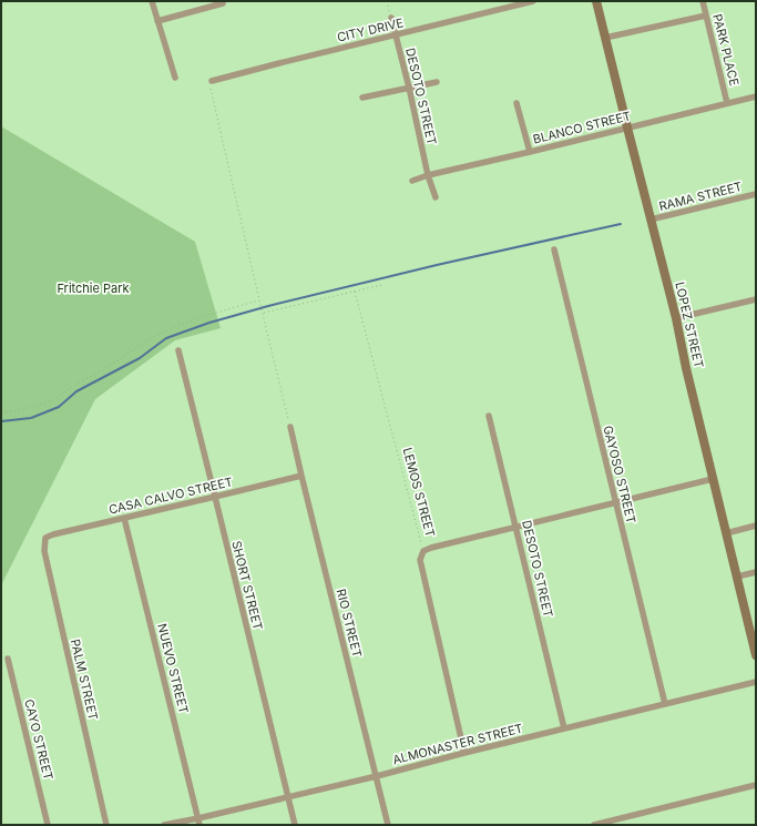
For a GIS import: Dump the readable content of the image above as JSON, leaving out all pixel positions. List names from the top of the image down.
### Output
{
  "streets": {
    "street": [
      "CITY DRIVE",
      "PARK PLACE",
      "DESOTO STREET",
      "BLANCO STREET",
      "RAMA STREET",
      "LOPEZ STREET",
      "GAYOSO STREET",
      "LEMOS STREET",
      "CASA CALVO STREET",
      "SHORT STREET",
      "RIO STREET",
      "NUEVO STREET",
      "PALM STREET",
      "CAYO STREET",
      "ALMONASTER STREET"
    ]
  },
  "crossings": [
    ["CITY DRIVE", "DESOTO STREET"],
    ["PARK PLACE", "BLANCO STREET"],
    ["DESOTO STREET", "BLANCO STREET"],
    ["DESOTO STREET", "ALMONASTER STREET"],
    ["BLANCO STREET", "LOPEZ STREET"],
    ["RAMA STREET", "LOPEZ STREET"],
    ["GAYOSO STREET", "ALMONASTER STREET"],
    ["LEMOS STREET", "ALMONASTER STREET"],
    ["CASA CALVO STREET", "SHORT STREET"],
    ["CASA CALVO STREET", "RIO STREET"],
    ["CASA CALVO STREET", "NUEVO STREET"],
    ["CASA CALVO STREET", "PALM STREET"],
    ["SHORT STREET", "ALMONASTER STREET"],
    ["RIO STREET", "ALMONASTER STREET"],
    ["NUEVO STREET", "ALMONASTER STREET"]
  ],
  "parks": ["Fritchie Park"]
}
